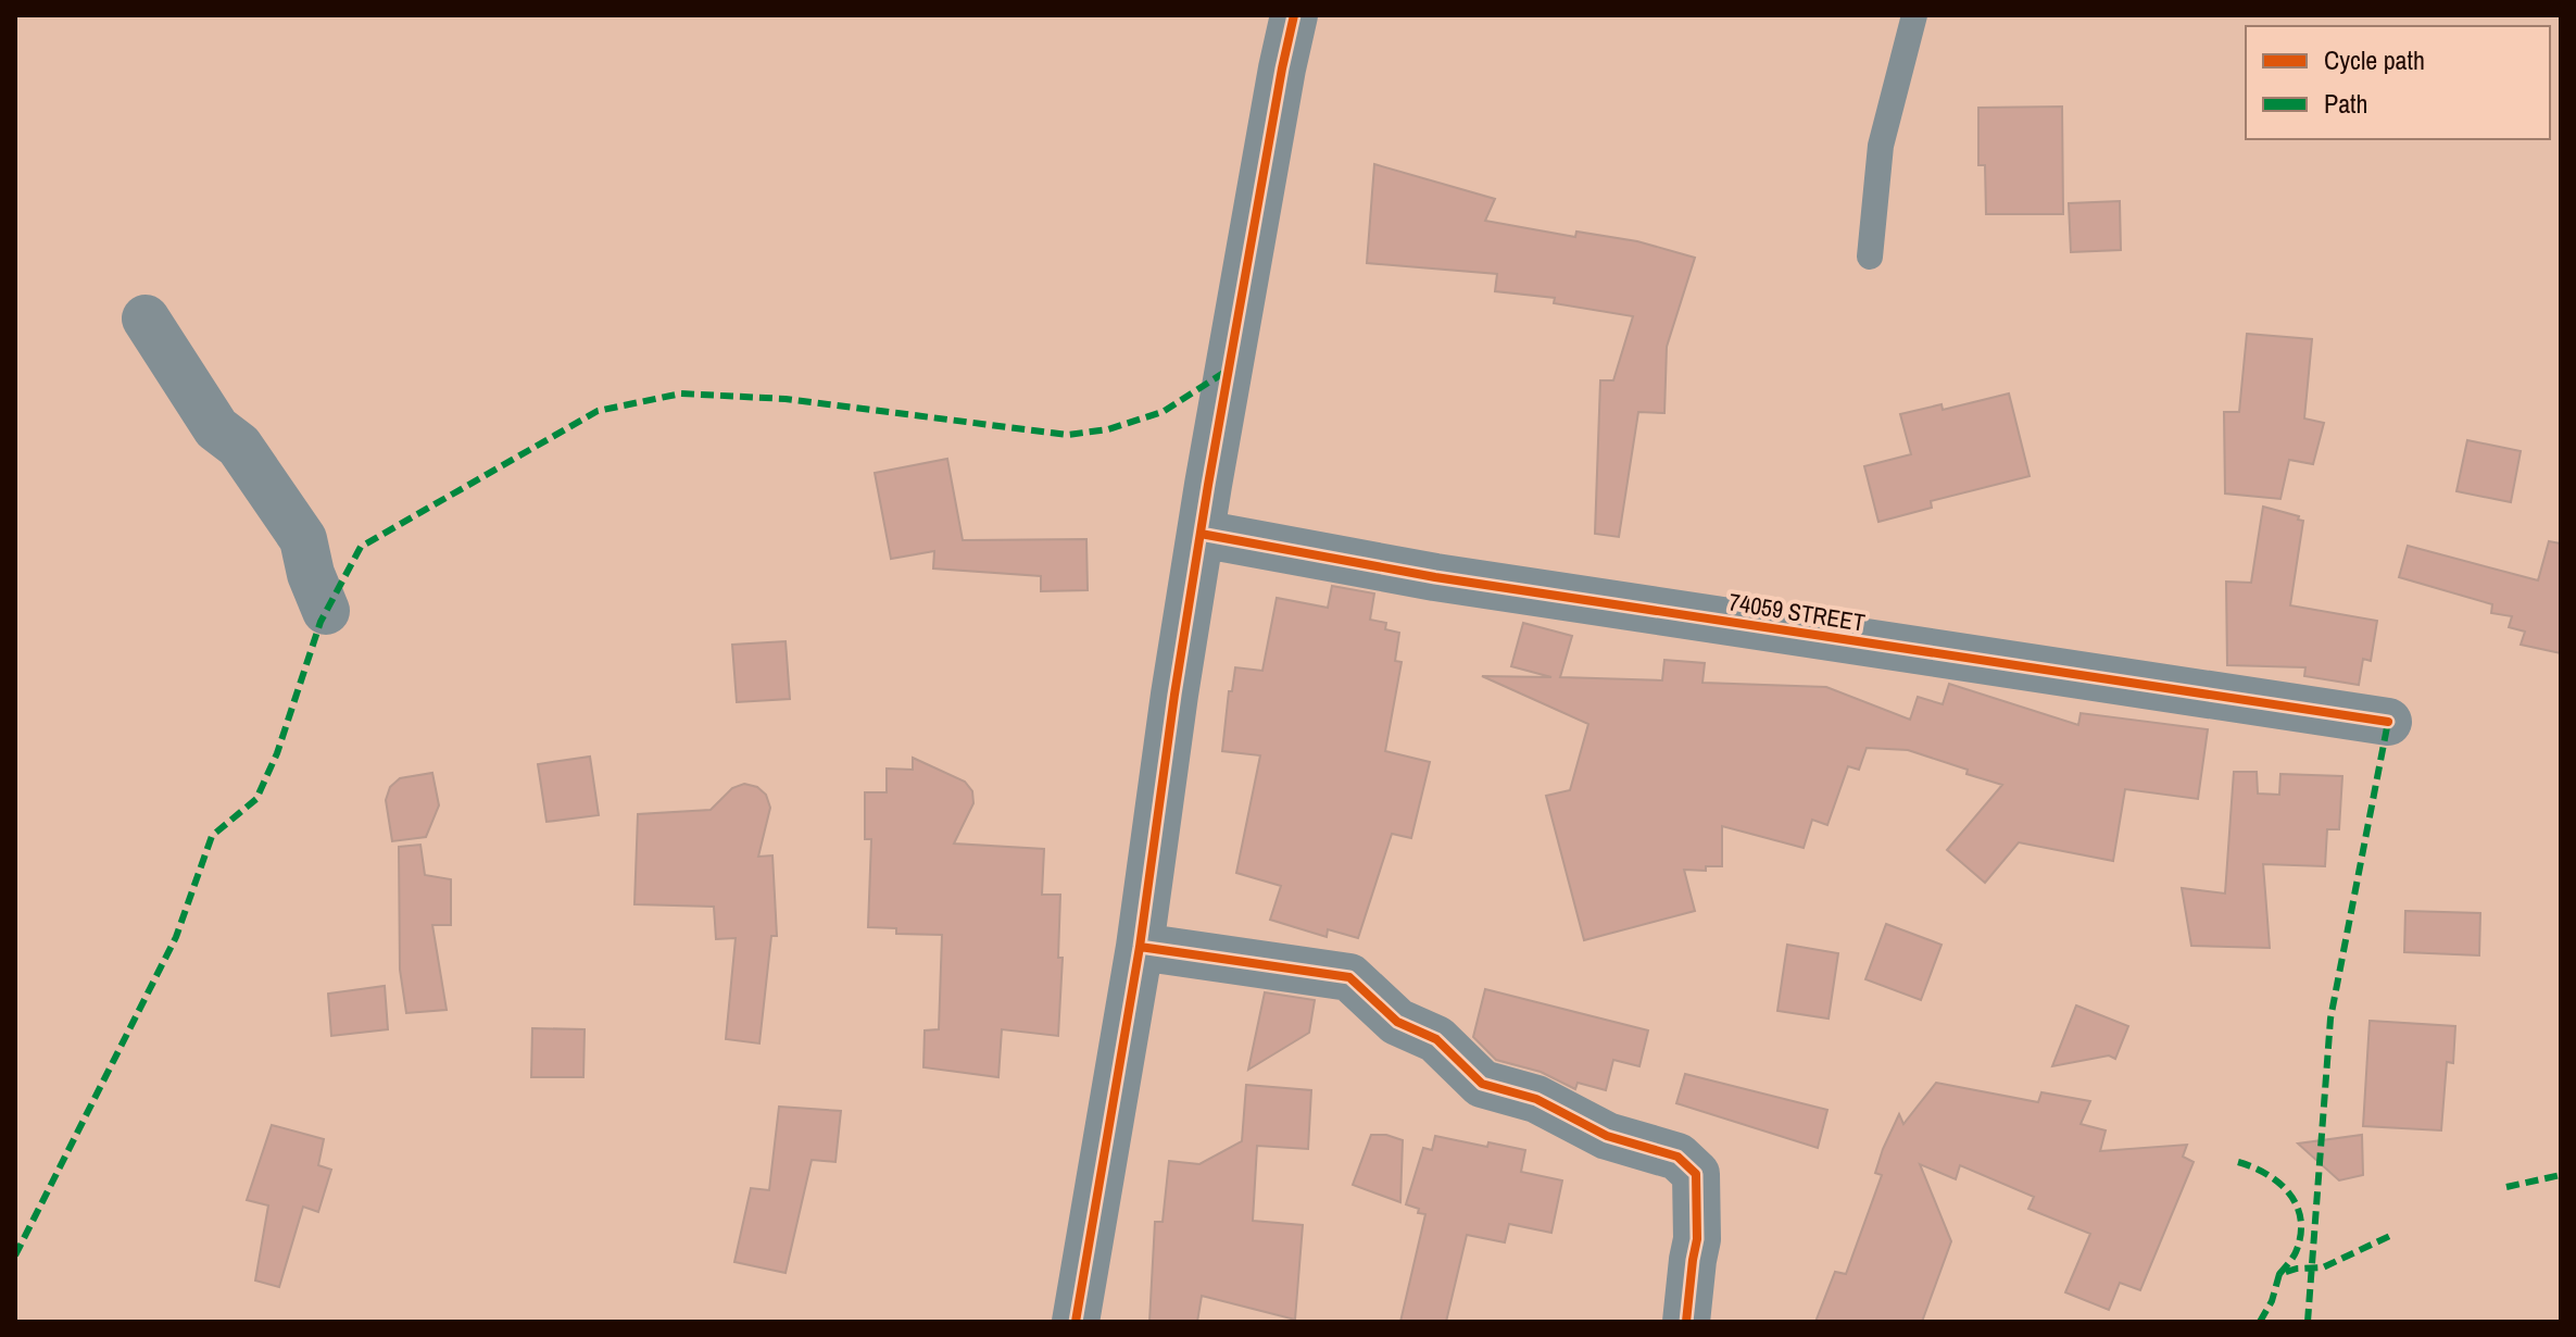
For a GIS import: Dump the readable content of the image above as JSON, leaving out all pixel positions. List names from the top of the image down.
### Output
{
  "streets": {
    "street": ["74059 STREET"]
  },
  "legend": ["Cycle path", "Path"]
}
